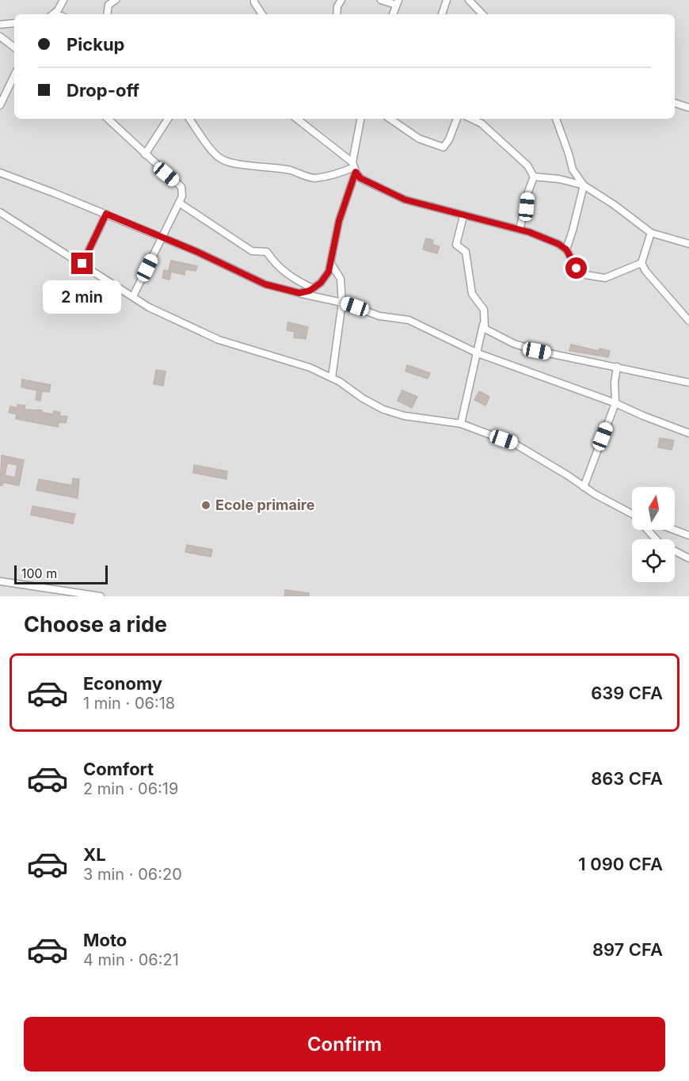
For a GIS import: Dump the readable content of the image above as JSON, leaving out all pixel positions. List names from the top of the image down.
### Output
{
  "places": ["Ecole primaire"],
  "scale_bar": "100 m",
  "north": "top",
  "page": {
    "banner": ["Pickup", "Drop-off"],
    "bubble": "2 min",
    "scale": "100 m",
    "heading": "Choose a ride",
    "list": [
      {
        "name": "Economy",
        "note": "1 min · 06:18",
        "value": "639 CFA"
      },
      {
        "name": "Comfort",
        "note": "2 min · 06:19",
        "value": "863 CFA"
      },
      {
        "name": "XL",
        "note": "3 min · 06:20",
        "value": "1 090 CFA"
      },
      {
        "name": "Moto",
        "note": "4 min · 06:21",
        "value": "897 CFA"
      }
    ],
    "buttons": "Confirm"
  }
}
